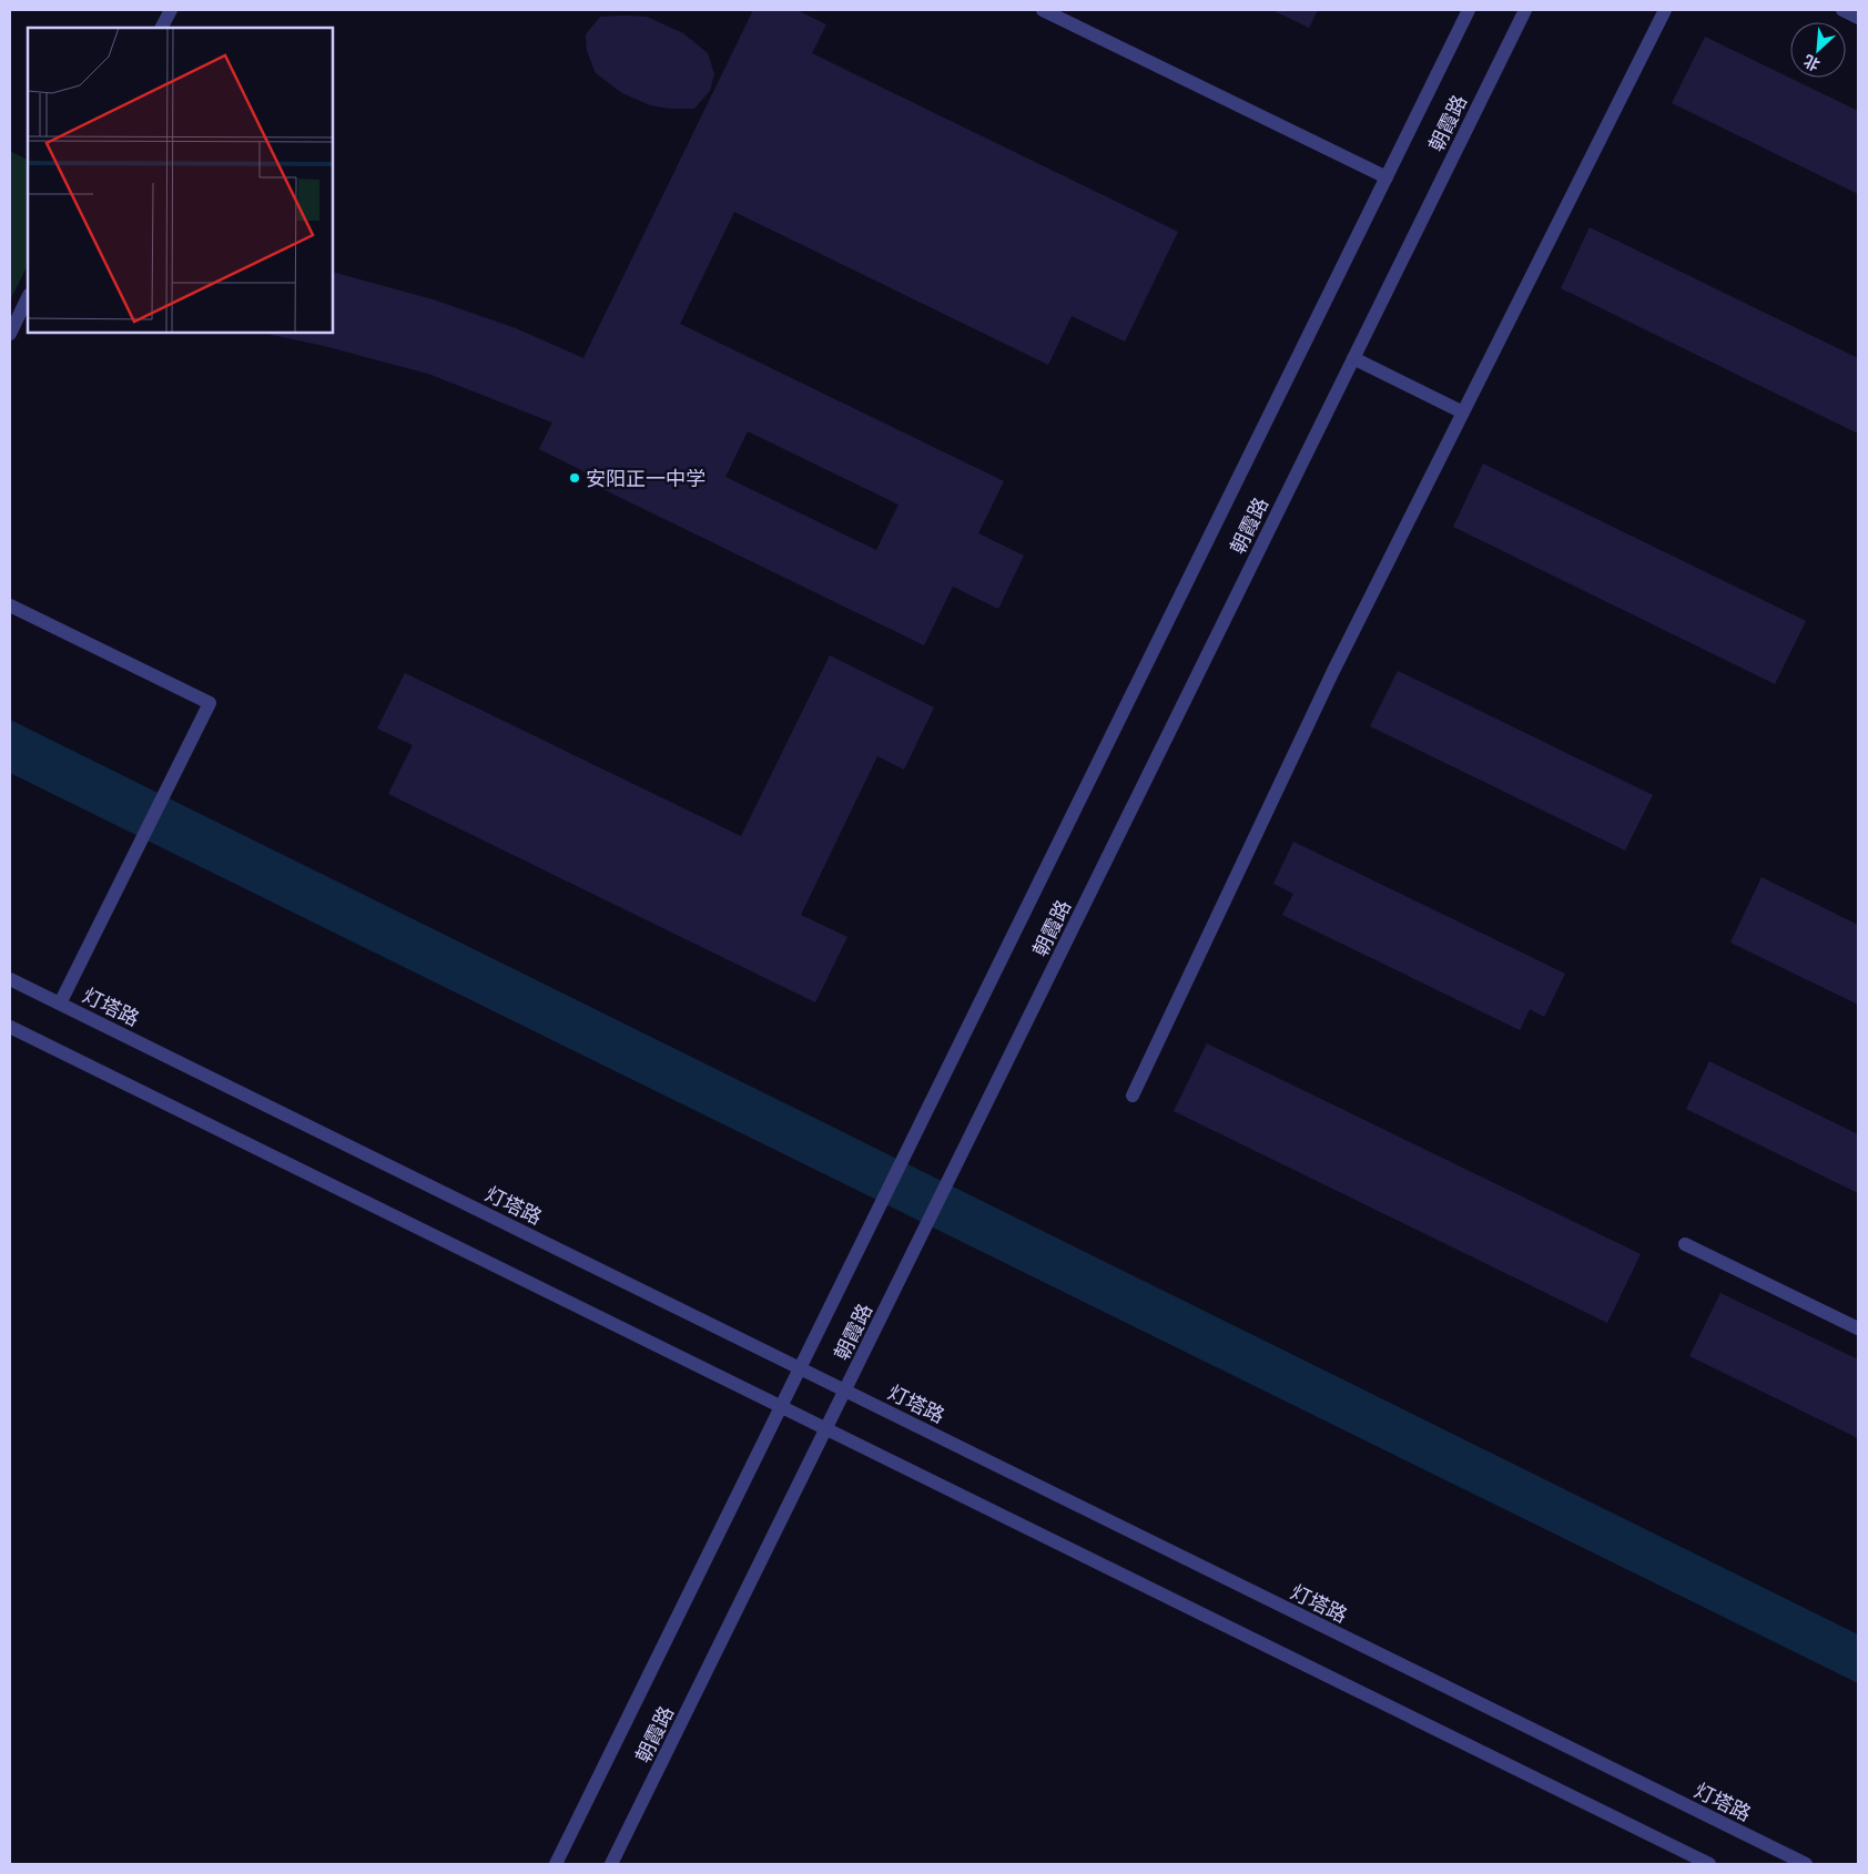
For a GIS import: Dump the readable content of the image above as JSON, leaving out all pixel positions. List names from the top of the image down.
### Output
{
  "streets": {
    "street": ["朝霞路", "灯塔路"]
  },
  "crossings": [
    ["朝霞路", "灯塔路"]
  ],
  "places": ["安阳正一中学"],
  "north": "bottom left"
}
